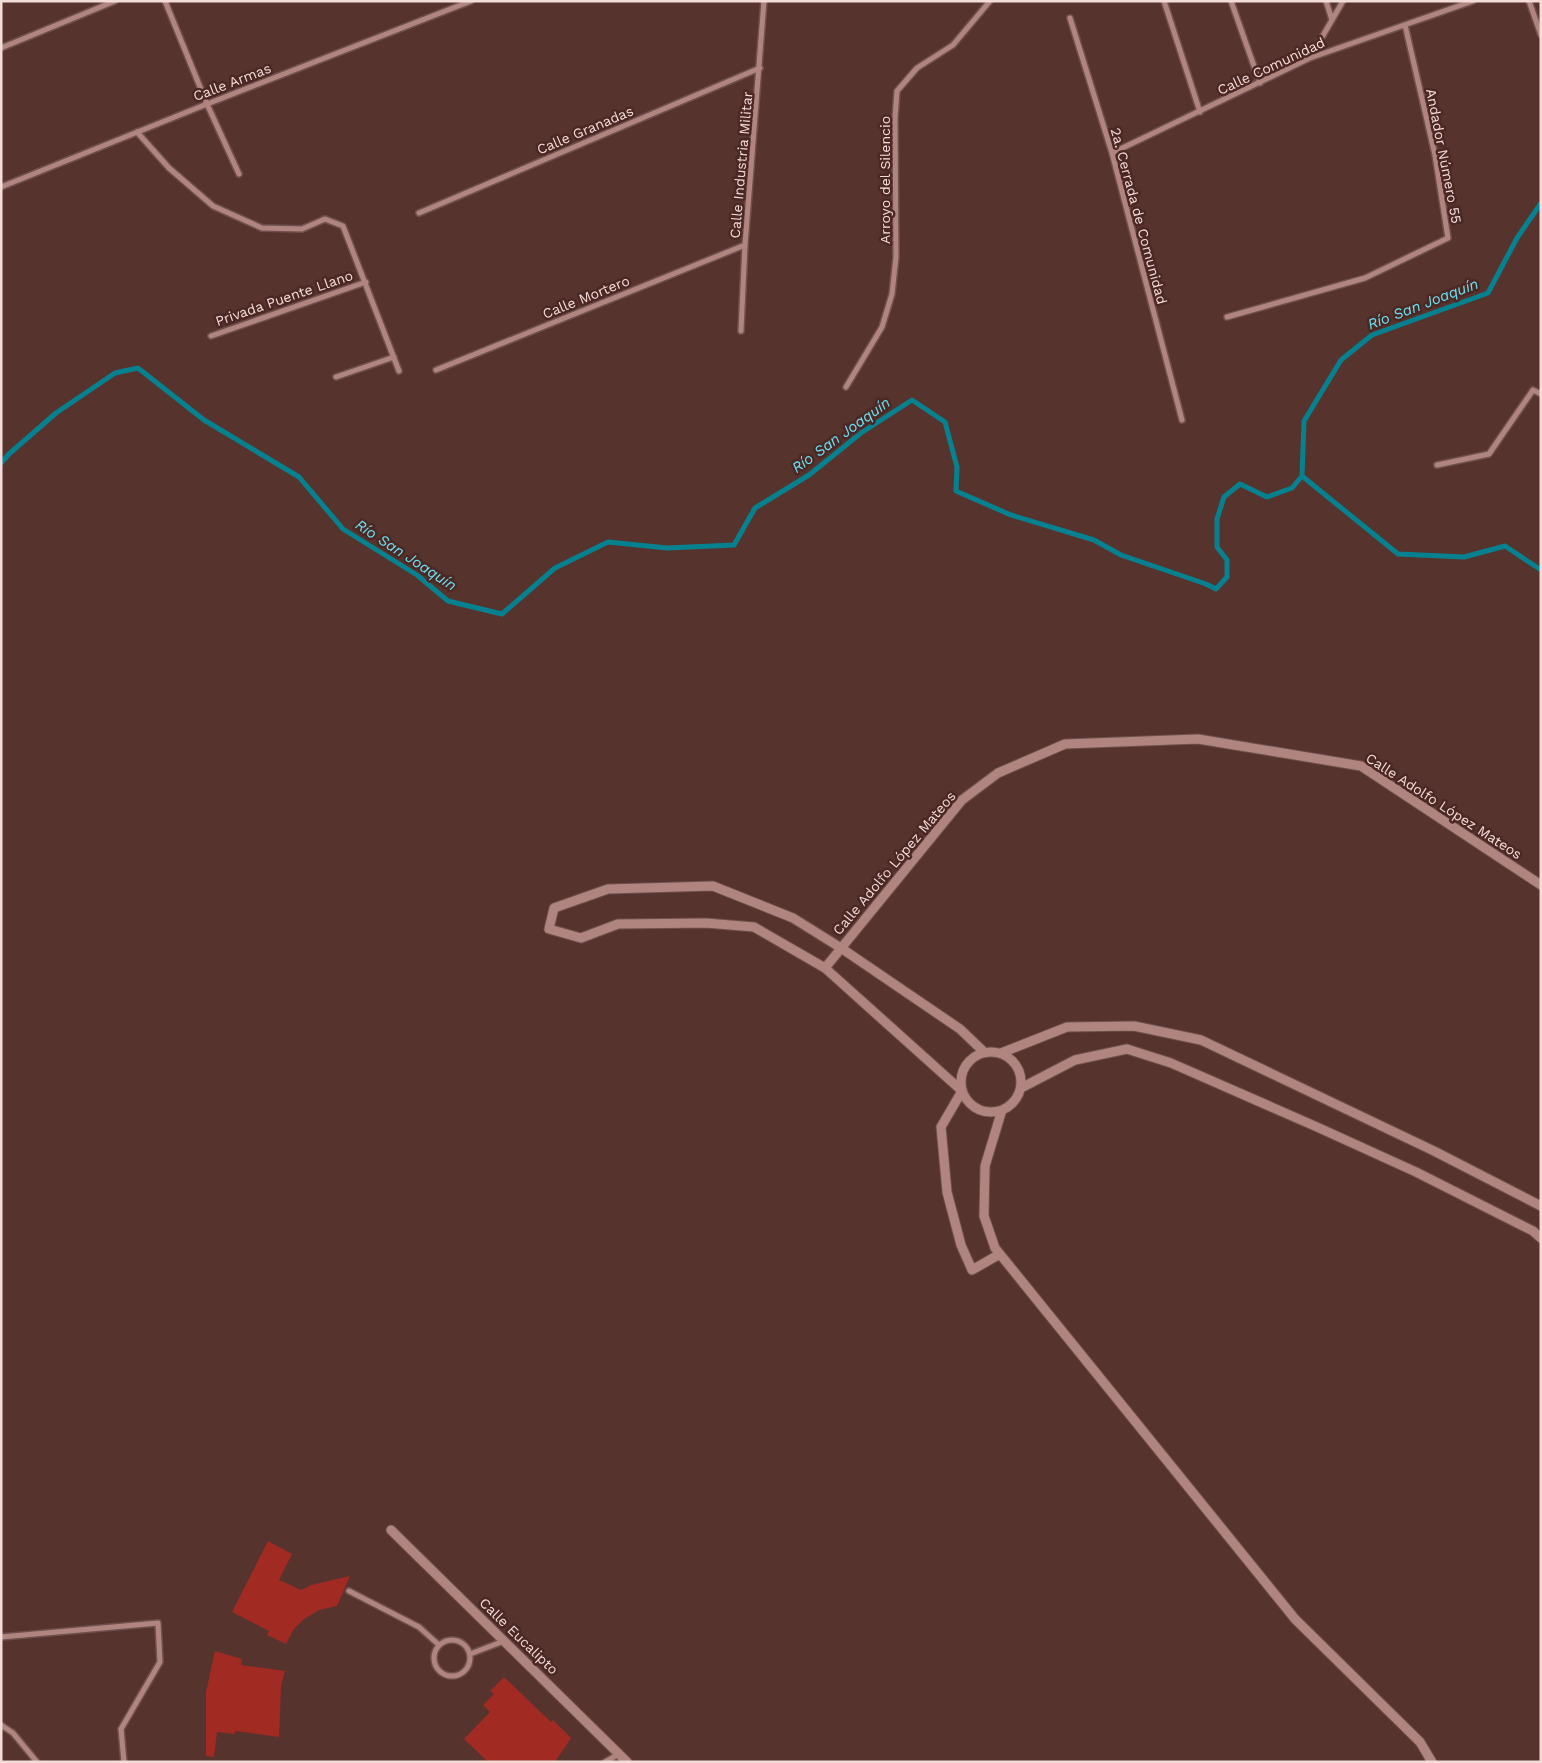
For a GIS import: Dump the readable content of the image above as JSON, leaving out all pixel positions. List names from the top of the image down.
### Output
{
  "streets": {
    "street": [
      "Calle Comunidad",
      "Calle Armas",
      "Calle Granadas",
      "Andador Número 55",
      "Calle Industria Militar",
      "Arroyo del Silencio",
      "2a. Cerrada de Comunidad",
      "Calle Mortero",
      "Privada Puente Llano",
      "Calle Adolfo López Mateos",
      "Calle Eucalipto"
    ]
  },
  "crossings": [
    ["Calle Comunidad", "Andador Número 55"],
    ["Calle Comunidad", "2a. Cerrada de Comunidad"],
    ["Calle Granadas", "Calle Industria Militar"],
    ["Calle Industria Militar", "Calle Mortero"]
  ],
  "water": ["Río San Joaquín"]
}
